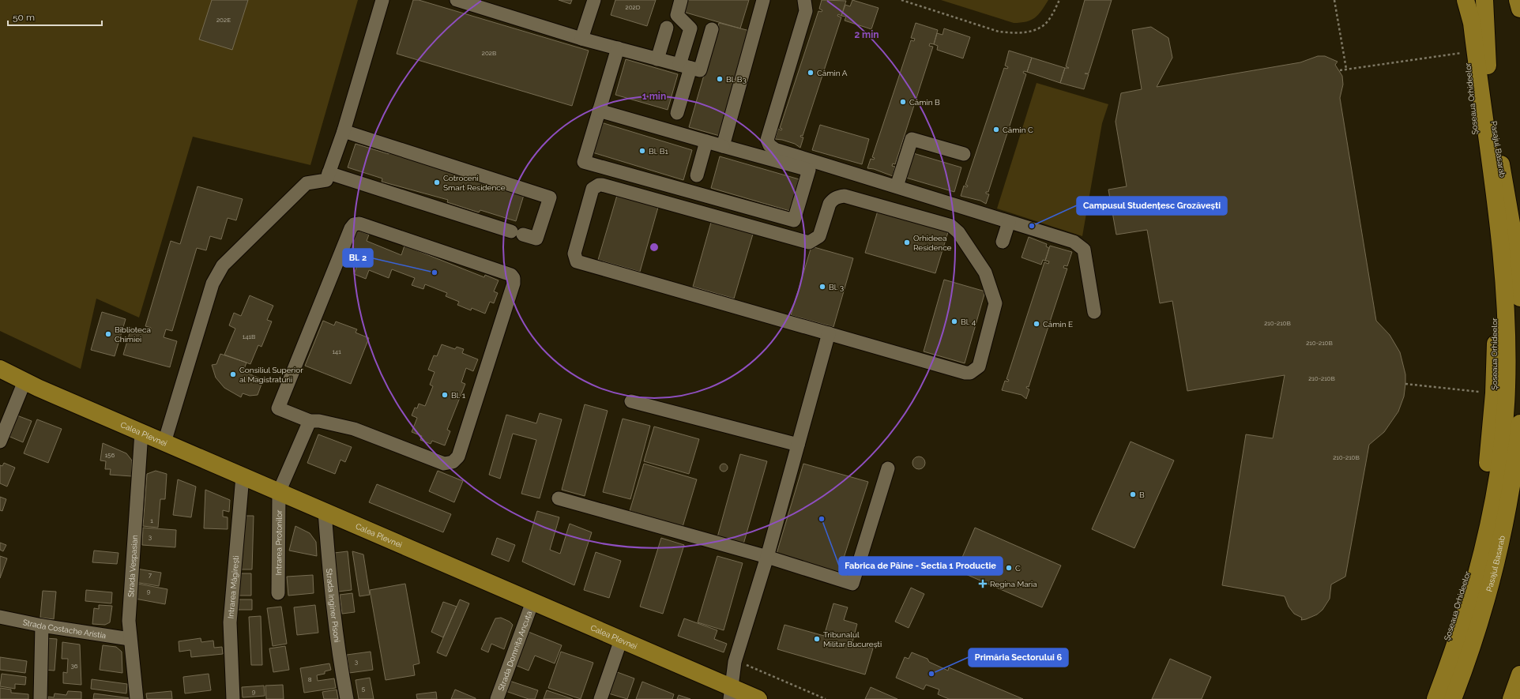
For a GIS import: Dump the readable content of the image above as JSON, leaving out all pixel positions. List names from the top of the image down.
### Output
{
  "streets": {
    "main road": ["Șoseaua Orhideelor", "Pasajul Basarab", "Calea Plevnei"],
    "street": [
      "Intrarea Protonilor",
      "Strada Vespasian",
      "Intrarea Măgirești",
      "Strada Inginer Pisoni",
      "Strada Costache Aristia",
      "Strada Domnița Ancuța"
    ]
  },
  "crossings": [
    ["Calea Plevnei", "Intrarea Protonilor"],
    ["Calea Plevnei", "Strada Vespasian"],
    ["Calea Plevnei", "Intrarea Măgirești"],
    ["Calea Plevnei", "Strada Inginer Pisoni"],
    ["Calea Plevnei", "Strada Domnița Ancuța"],
    ["Strada Vespasian", "Strada Costache Aristia"]
  ],
  "places": {
    "other": [
      "Cămin A",
      "Bl. B3",
      "Cămin B",
      "Cămin C",
      "Bl. B1",
      "Cotroceni Smart Residence",
      "Campusul Studențesc Grozăvești",
      "Orhideea Residence",
      "Bl. 2",
      "Bl. 3",
      "Bl. 4",
      "Cămin E",
      "Biblioteca Chimiei",
      "Consiliul Superior al Magistraturii",
      "Bl. 1",
      "B",
      "Fabrica de Pâine - Sectia 1 Productie",
      "C",
      "Tribunalul Militar București",
      "Primăria Sectorului 6"
    ],
    "health": ["Regina Maria"]
  },
  "house_numbers": [
    "202D",
    "202E",
    "202B",
    "210-210B",
    "141B",
    "210-210B",
    "141",
    "210-210B",
    "156",
    "210-210B",
    "1",
    "3",
    "7",
    "9",
    "3",
    "36",
    "8",
    "5",
    "9"
  ],
  "scale_bar": "50 m",
  "rings": ["2 min", "1 min"]
}
